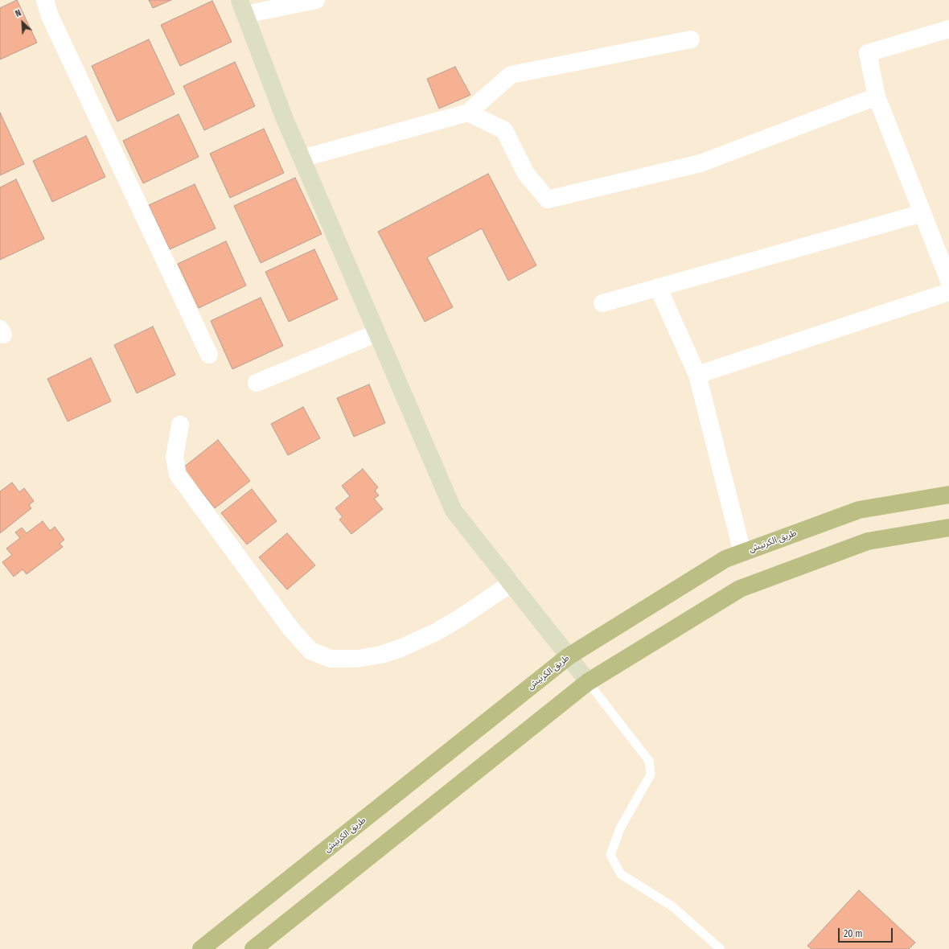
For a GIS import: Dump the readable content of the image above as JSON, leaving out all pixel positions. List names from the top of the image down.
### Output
{
  "streets": {
    "main road": ["طريق الكرنيش"]
  },
  "scale_bar": "20 m",
  "north": "top left"
}
